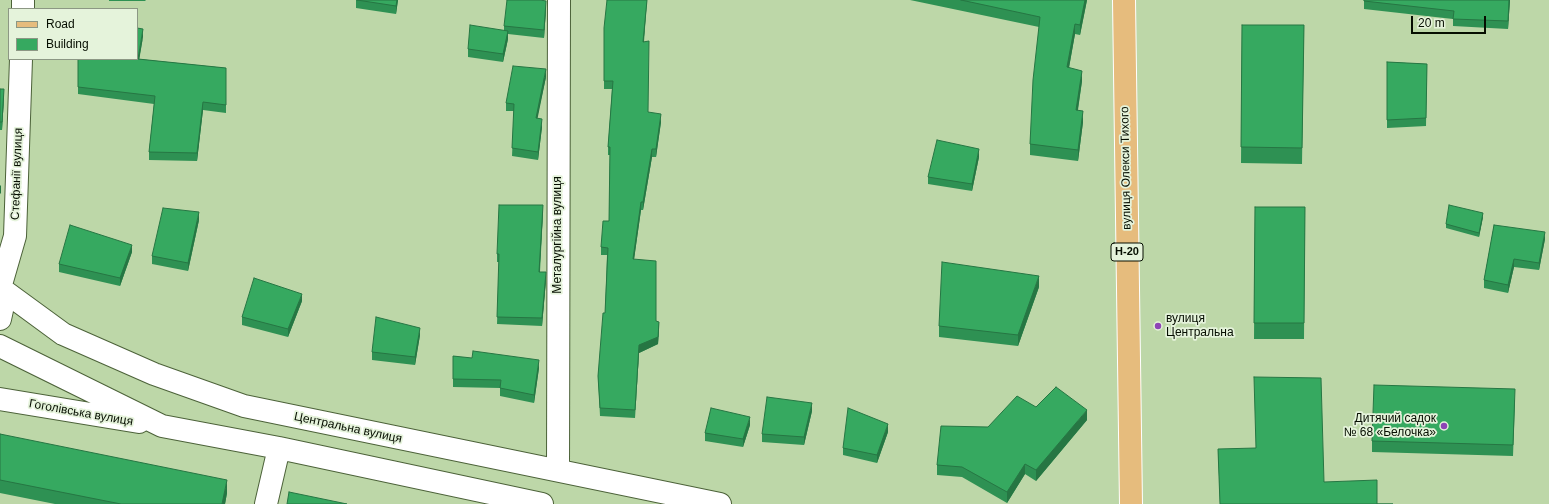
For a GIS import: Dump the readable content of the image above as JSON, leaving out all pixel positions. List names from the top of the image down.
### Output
{
  "streets": {
    "main road": ["вулиця Олекси Тихого", "Н-20"],
    "street": [
      "Стефанії вулиця",
      "Металургійна вулиця",
      "Гоголівська вулиця",
      "Центральна вулиця"
    ]
  },
  "crossings": [
    ["Стефанії вулиця", "Центральна вулиця"],
    ["Металургійна вулиця", "Центральна вулиця"]
  ],
  "places": ["вулиця Центральна", "Дитячий садок № 68 «Белочка»"],
  "legend": ["Road", "Building"],
  "scale_bar": "20 m"
}
